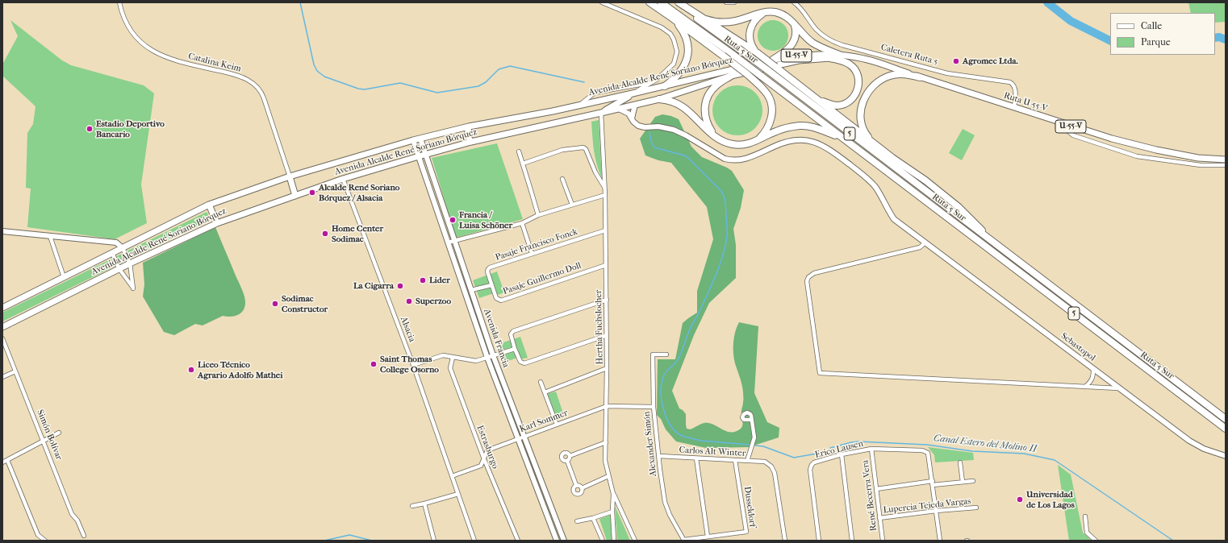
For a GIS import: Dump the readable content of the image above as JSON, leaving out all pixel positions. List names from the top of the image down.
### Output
{
  "streets": {
    "highway": ["Ruta 5 Sur", "5"],
    "main road": ["U-55-V", "Avenida Alcalde René Soriano Bórquez", "Ruta U-55-V"],
    "street": [
      "Caletera Ruta 5",
      "Catalina Keim",
      "Pasaje Francisco Fonck",
      "Pasaje Guillermo Doll",
      "Hertha Fuchslocher",
      "Alsacia",
      "Avenida Francia",
      "Sebastopol",
      "Karl Sommer",
      "Simón Bolívar",
      "Alexander Simón",
      "Estrasburgo",
      "Erico Lausen",
      "Carlos Alt Winter",
      "René Becerra Vera",
      "Lupercia Tejeda Vargas",
      "Dusseldorf"
    ]
  },
  "crossings": [
    ["Caletera Ruta 5", "Ruta U-55-V"],
    ["Catalina Keim", "Avenida Alcalde René Soriano Bórquez"],
    ["Avenida Alcalde René Soriano Bórquez", "Ruta U-55-V"],
    ["Avenida Alcalde René Soriano Bórquez", "Hertha Fuchslocher"],
    ["Avenida Alcalde René Soriano Bórquez", "Alsacia"],
    ["Avenida Alcalde René Soriano Bórquez", "Avenida Francia"],
    ["Pasaje Francisco Fonck", "Pasaje Guillermo Doll"],
    ["Pasaje Francisco Fonck", "Hertha Fuchslocher"],
    ["Pasaje Guillermo Doll", "Hertha Fuchslocher"],
    ["Hertha Fuchslocher", "Karl Sommer"],
    ["Alsacia", "Karl Sommer"],
    ["Avenida Francia", "Karl Sommer"],
    ["Karl Sommer", "Alexander Simón"],
    ["Karl Sommer", "Estrasburgo"],
    ["Alexander Simón", "Carlos Alt Winter"],
    ["Alexander Simón", "Dusseldorf"],
    ["Erico Lausen", "René Becerra Vera"],
    ["Carlos Alt Winter", "Dusseldorf"],
    ["René Becerra Vera", "Lupercia Tejeda Vargas"]
  ],
  "water": ["Canal Estero del Molino II"],
  "places": [
    "Agromec Ltda.",
    "Estadio Deportivo Bancario",
    "Alcalde René Soriano Bórquez / Alsacia",
    "Francia / Luisa Schöner",
    "Home Center Sodimac",
    "Lider",
    "La Cigarra",
    "Superzoo",
    "Sodimac Constructor",
    "Saint Thomas College Osorno",
    "Liceo Técnico Agrario Adolfo Mathei",
    "Universidad de Los Lagos"
  ],
  "legend": ["Calle", "Parque"]
}
